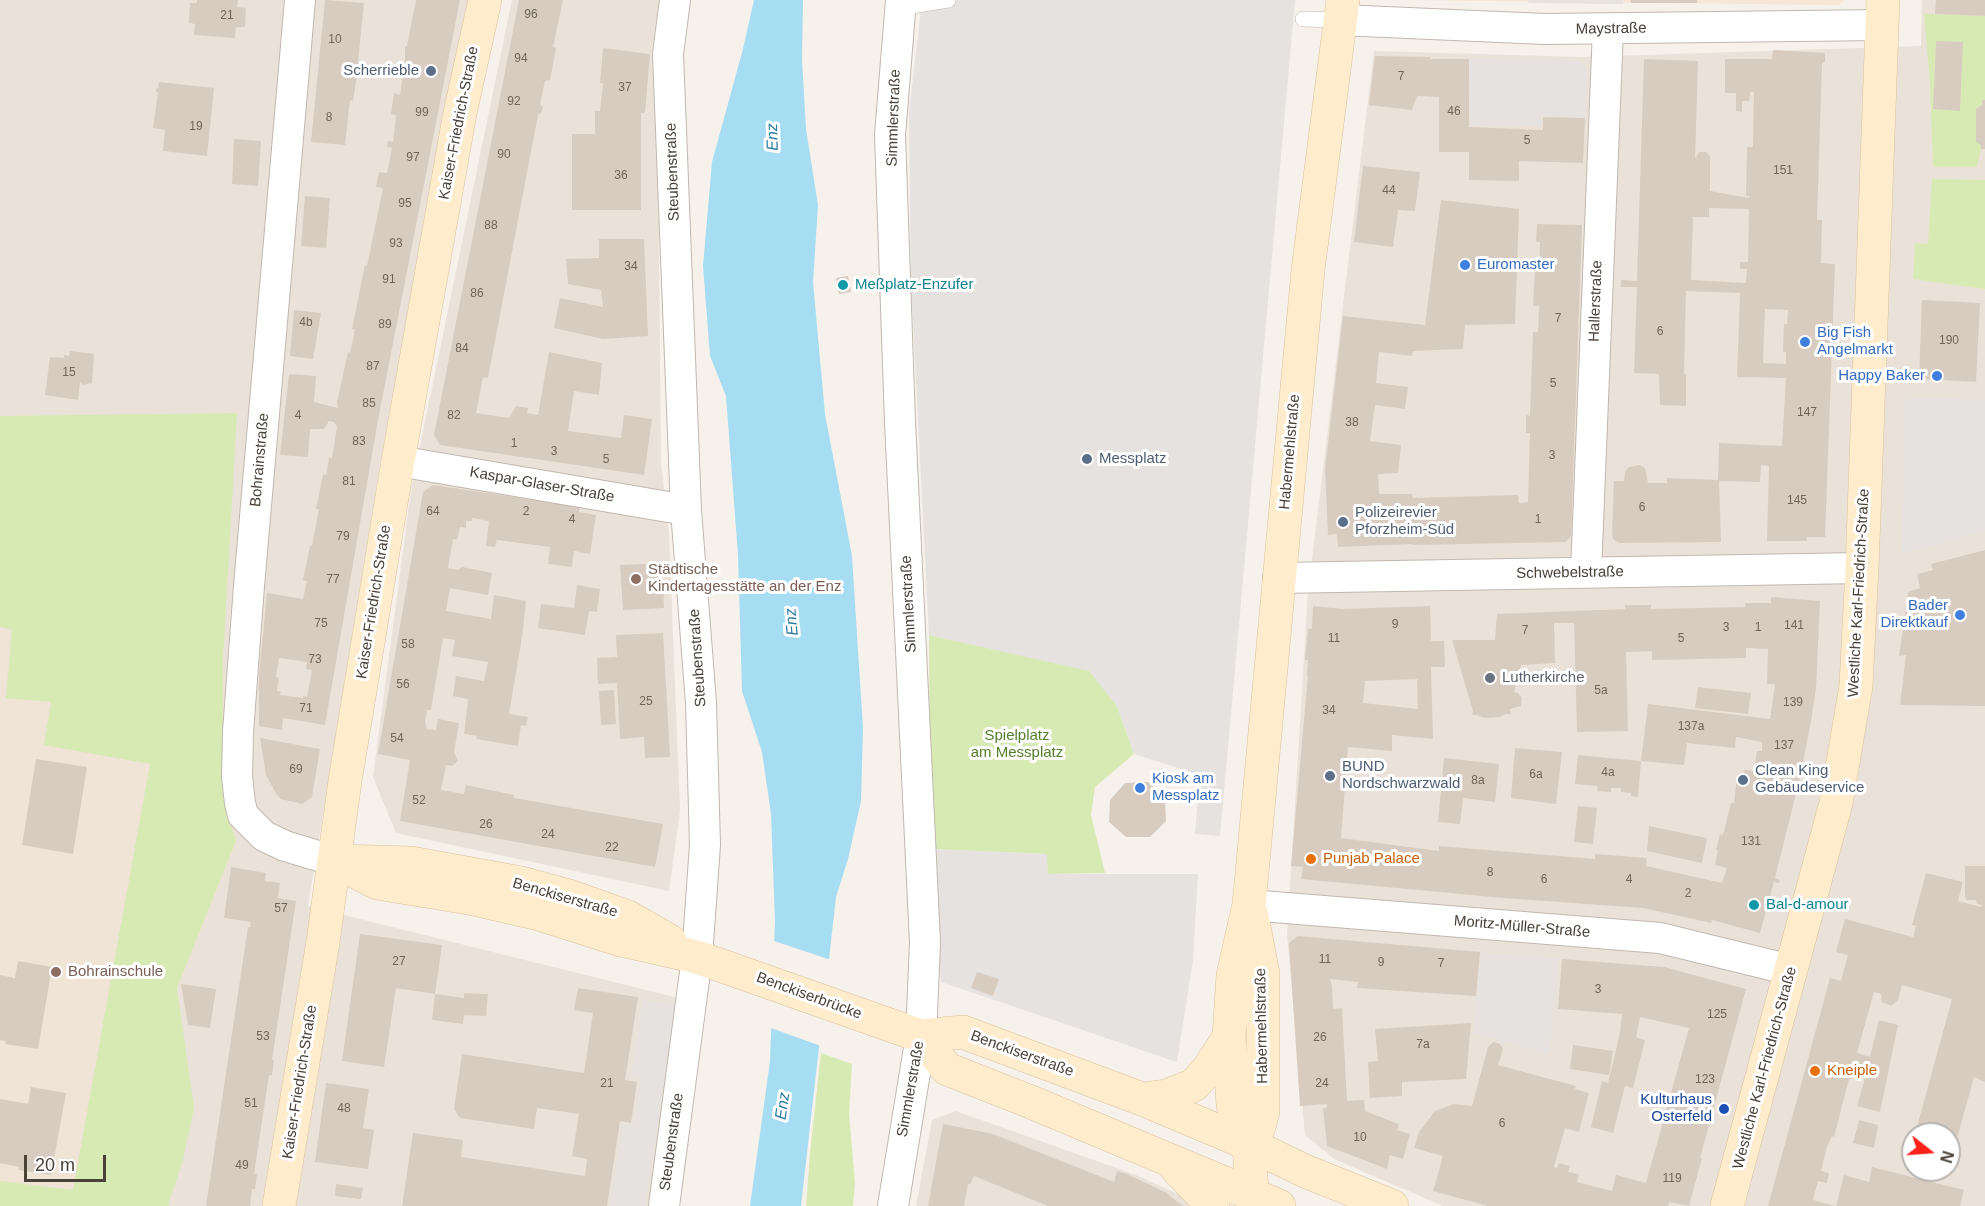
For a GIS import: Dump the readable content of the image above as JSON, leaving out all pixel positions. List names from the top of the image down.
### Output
{
  "streets": {
    "main road": [
      "Kaiser-Friedrich-Straße",
      "Habermehlstraße",
      "Westliche Karl-Friedrich-Straße",
      "Benckiserstraße",
      "Benckiserbrücke"
    ],
    "street": [
      "Maystraße",
      "Simmlerstraße",
      "Steubenstraße",
      "Hallerstraße",
      "Bohrainstraße",
      "Kaspar-Glaser-Straße",
      "Schwebelstraße",
      "Moritz-Müller-Straße"
    ]
  },
  "crossings": [
    ["Maystraße", "Hallerstraße"],
    ["Maystraße", "Habermehlstraße"],
    ["Maystraße", "Westliche Karl-Friedrich-Straße"],
    ["Simmlerstraße", "Benckiserstraße"],
    ["Simmlerstraße", "Benckiserbrücke"],
    ["Kaiser-Friedrich-Straße", "Bohrainstraße"],
    ["Kaiser-Friedrich-Straße", "Kaspar-Glaser-Straße"],
    ["Kaiser-Friedrich-Straße", "Benckiserstraße"],
    ["Steubenstraße", "Kaspar-Glaser-Straße"],
    ["Steubenstraße", "Benckiserstraße"],
    ["Steubenstraße", "Benckiserbrücke"],
    ["Hallerstraße", "Schwebelstraße"],
    ["Habermehlstraße", "Schwebelstraße"],
    ["Habermehlstraße", "Benckiserstraße"],
    ["Habermehlstraße", "Moritz-Müller-Straße"],
    ["Bohrainstraße", "Benckiserstraße"],
    ["Schwebelstraße", "Westliche Karl-Friedrich-Straße"],
    ["Westliche Karl-Friedrich-Straße", "Moritz-Müller-Straße"],
    ["Benckiserstraße", "Benckiserbrücke"]
  ],
  "water": ["Enz"],
  "parks": ["Spielplatz am Messplatz"],
  "places": [
    "Scherrieble",
    "Euromaster",
    "Meßplatz-Enzufer",
    "Big Fish Angelmarkt",
    "Happy Baker",
    "Messplatz",
    "Polizeirevier Pforzheim-Süd",
    "Städtische Kindertagesstätte an der Enz",
    "Bader Direktkauf",
    "Lutherkirche",
    "BUND Nordschwarzwald",
    "Clean King Gebäudeservice",
    "Kiosk am Messplatz",
    "Punjab Palace",
    "Bal-d-amour",
    "Bohrainschule",
    "Kneiple",
    "Kulturhaus Osterfeld"
  ],
  "house_numbers": [
    "96",
    "21",
    "10",
    "94",
    "7",
    "37",
    "92",
    "46",
    "99",
    "8",
    "19",
    "5",
    "90",
    "97",
    "151",
    "36",
    "44",
    "95",
    "88",
    "93",
    "34",
    "91",
    "86",
    "7",
    "4b",
    "89",
    "6",
    "190",
    "84",
    "87",
    "15",
    "5",
    "85",
    "147",
    "4",
    "82",
    "38",
    "83",
    "1",
    "3",
    "3",
    "5",
    "81",
    "145",
    "6",
    "64",
    "2",
    "4",
    "1",
    "79",
    "77",
    "75",
    "9",
    "141",
    "3",
    "1",
    "7",
    "11",
    "5",
    "58",
    "73",
    "56",
    "5a",
    "25",
    "139",
    "71",
    "34",
    "137a",
    "54",
    "137",
    "69",
    "4a",
    "6a",
    "8a",
    "52",
    "26",
    "24",
    "131",
    "22",
    "8",
    "6",
    "4",
    "2",
    "57",
    "11",
    "27",
    "9",
    "7",
    "3",
    "125",
    "53",
    "26",
    "7a",
    "123",
    "21",
    "24",
    "51",
    "48",
    "6",
    "10",
    "49",
    "119"
  ],
  "scale_bar": "20 m",
  "north": "right"
}
